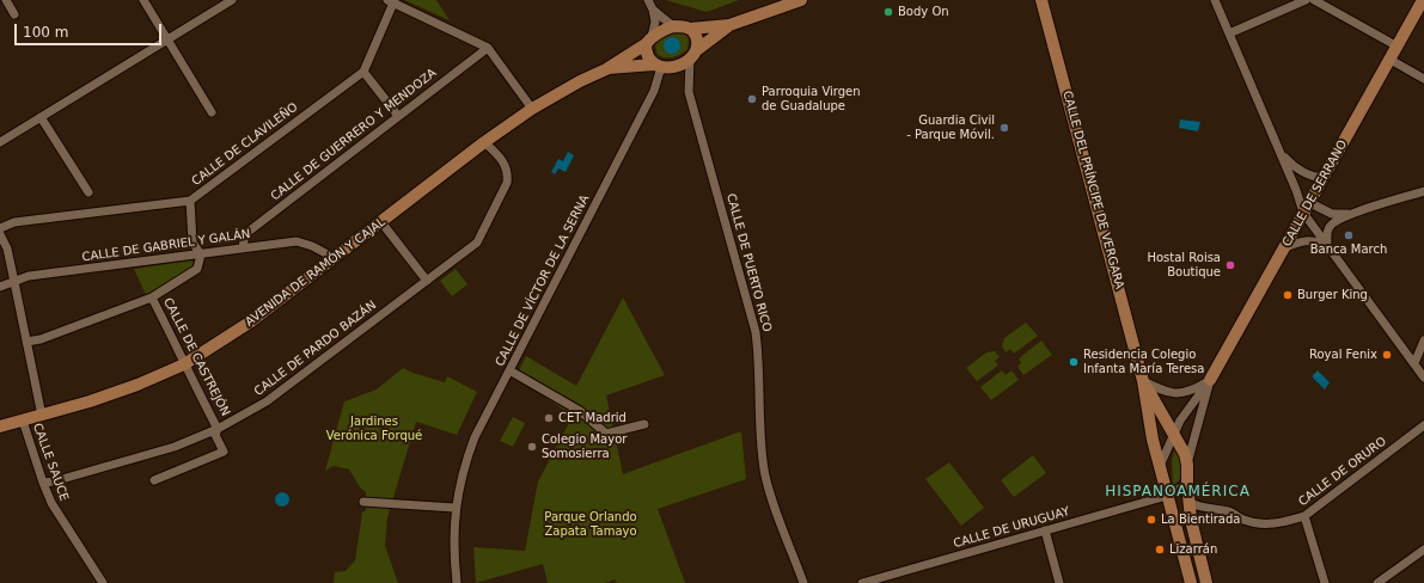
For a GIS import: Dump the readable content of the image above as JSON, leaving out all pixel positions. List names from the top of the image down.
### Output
{
  "streets": {
    "main road": ["CALLE DEL PRÍNCIPE DE VERGARA", "CALLE DE SERRANO", "AVENIDA DE RAMÓN Y CAJAL"],
    "street": [
      "CALLE DE GUERRERO Y MENDOZA",
      "CALLE DE CLAVILEÑO",
      "CALLE DE GABRIEL Y GALÁN",
      "CALLE DE PUERTO RICO",
      "CALLE DE VÍCTOR DE LA SERNA",
      "CALLE DE PARDO BAZÁN",
      "CALLE DE CASTREJÓN",
      "CALLE SAUCE",
      "CALLE DE ORURO",
      "CALLE DE URUGUAY"
    ]
  },
  "crossings": [
    ["CALLE DE GUERRERO Y MENDOZA", "CALLE DE GABRIEL Y GALÁN"],
    ["CALLE DEL PRÍNCIPE DE VERGARA", "CALLE DE ORURO"],
    ["CALLE DEL PRÍNCIPE DE VERGARA", "CALLE DE URUGUAY"],
    ["CALLE DE GABRIEL Y GALÁN", "AVENIDA DE RAMÓN Y CAJAL"],
    ["CALLE DE PUERTO RICO", "AVENIDA DE RAMÓN Y CAJAL"],
    ["CALLE DE PUERTO RICO", "CALLE DE VÍCTOR DE LA SERNA"],
    ["AVENIDA DE RAMÓN Y CAJAL", "CALLE DE VÍCTOR DE LA SERNA"],
    ["AVENIDA DE RAMÓN Y CAJAL", "CALLE DE PARDO BAZÁN"],
    ["AVENIDA DE RAMÓN Y CAJAL", "CALLE DE CASTREJÓN"],
    ["AVENIDA DE RAMÓN Y CAJAL", "CALLE SAUCE"],
    ["CALLE DE PARDO BAZÁN", "CALLE DE CASTREJÓN"],
    ["CALLE DE PARDO BAZÁN", "CALLE SAUCE"]
  ],
  "districts": ["HISPANOAMÉRICA"],
  "parks": ["Jardines Verónica Forqué", "Parque Orlando Zapata Tamayo"],
  "places": [
    "Body On",
    "Parroquia Virgen de Guadalupe",
    "Guardia Civil - Parque Móvil.",
    "Banca March",
    "Hostal Roisa Boutique",
    "Burger King",
    "Royal Fenix",
    "Residencia Colegio Infanta María Teresa",
    "CET Madrid",
    "Colegio Mayor Somosierra",
    "La Bientirada",
    "Lizarrán"
  ],
  "scale_bar": "100 m"
}
